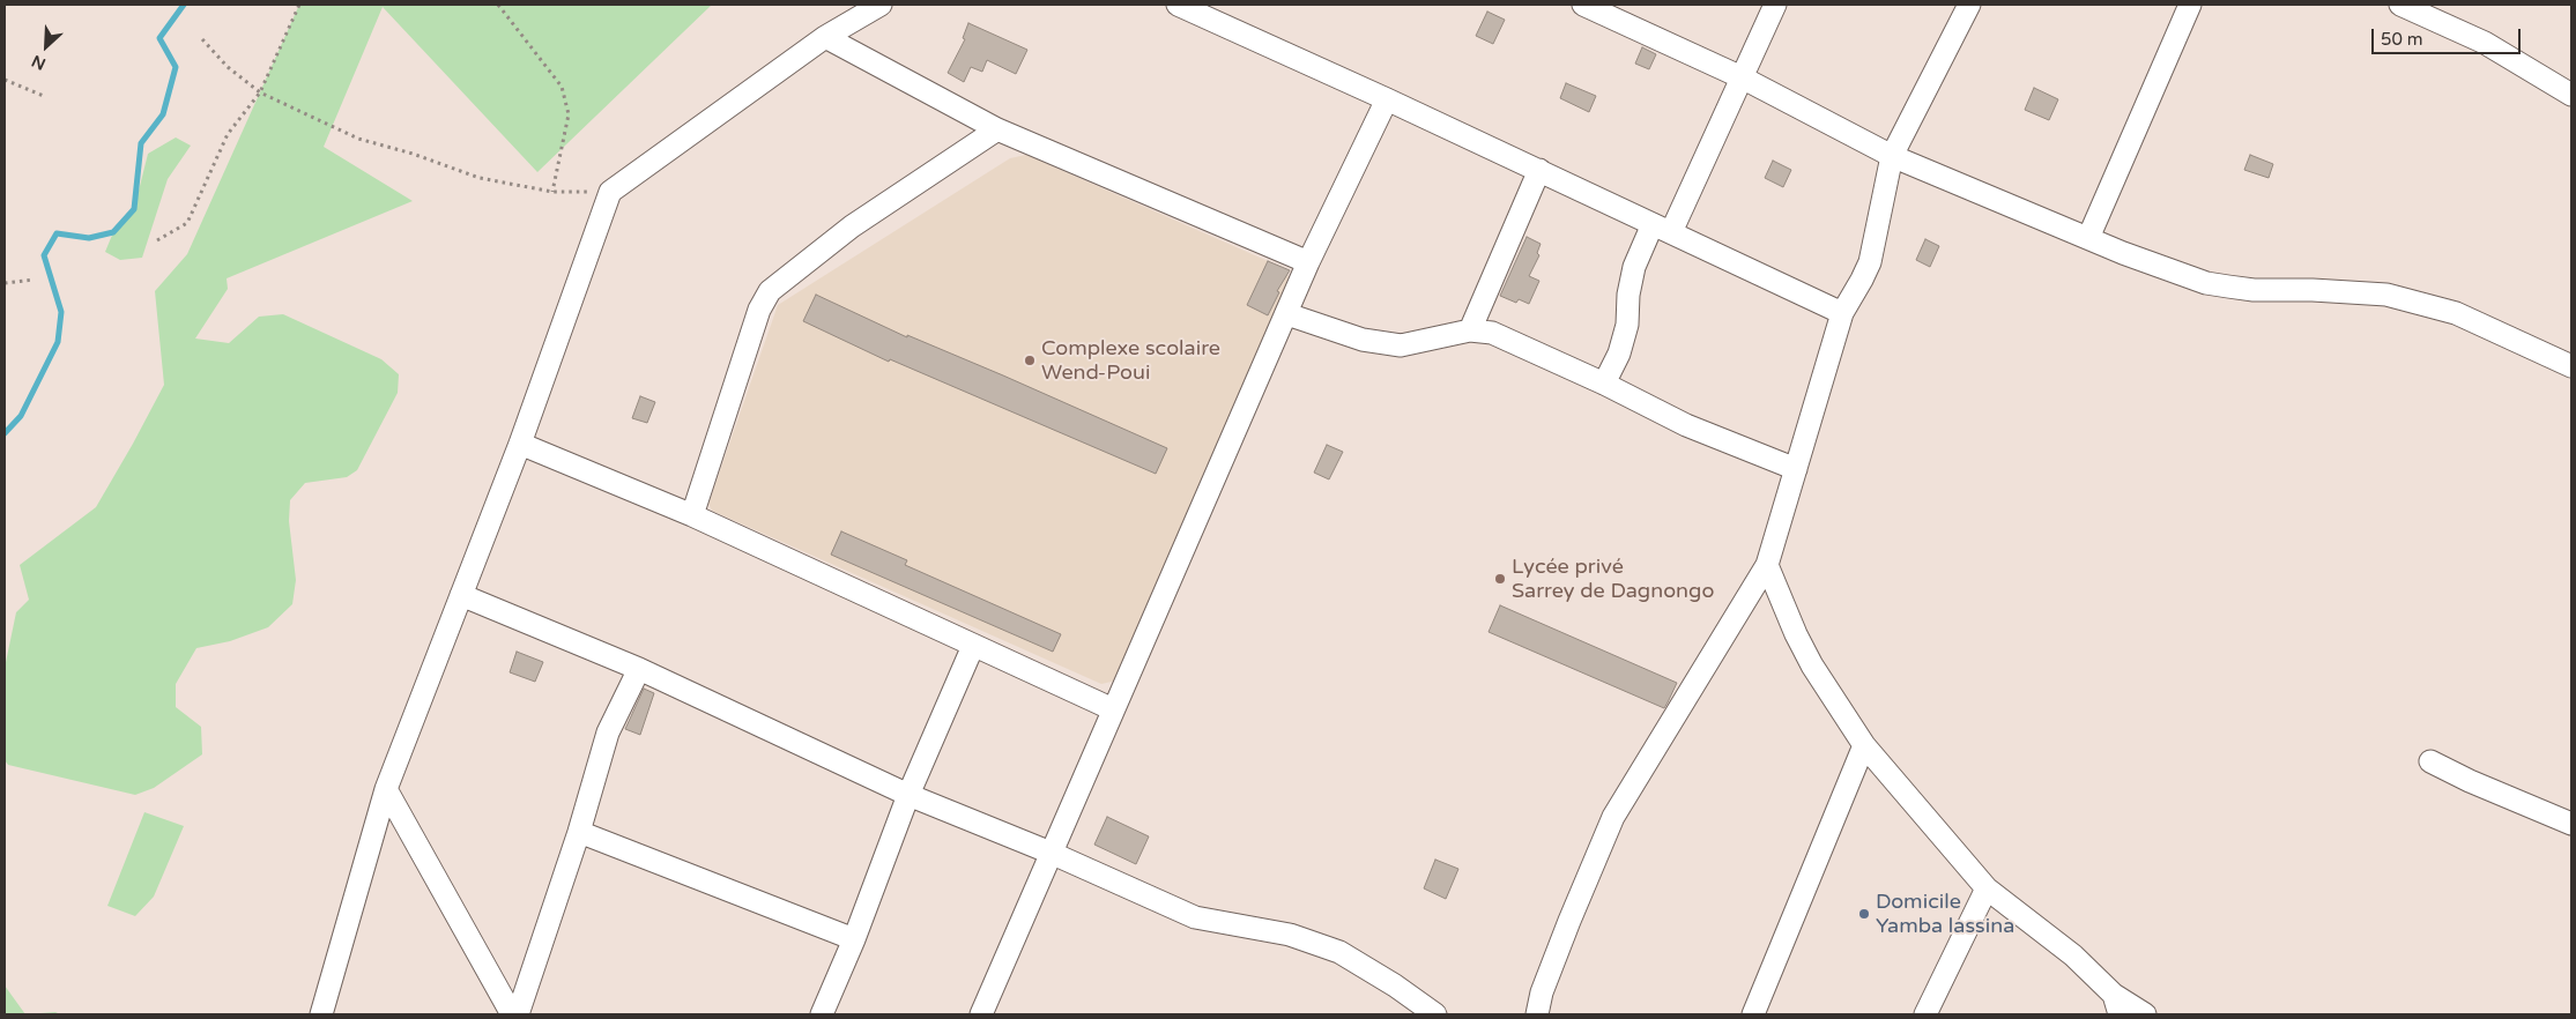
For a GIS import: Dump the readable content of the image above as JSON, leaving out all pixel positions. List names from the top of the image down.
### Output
{
  "places": ["Complexe scolaire Wend-Poui", "Lycée privé Sarrey de Dagnongo", "Domicile Yamba lassina"],
  "scale_bar": "50 m",
  "north": "bottom left"
}
